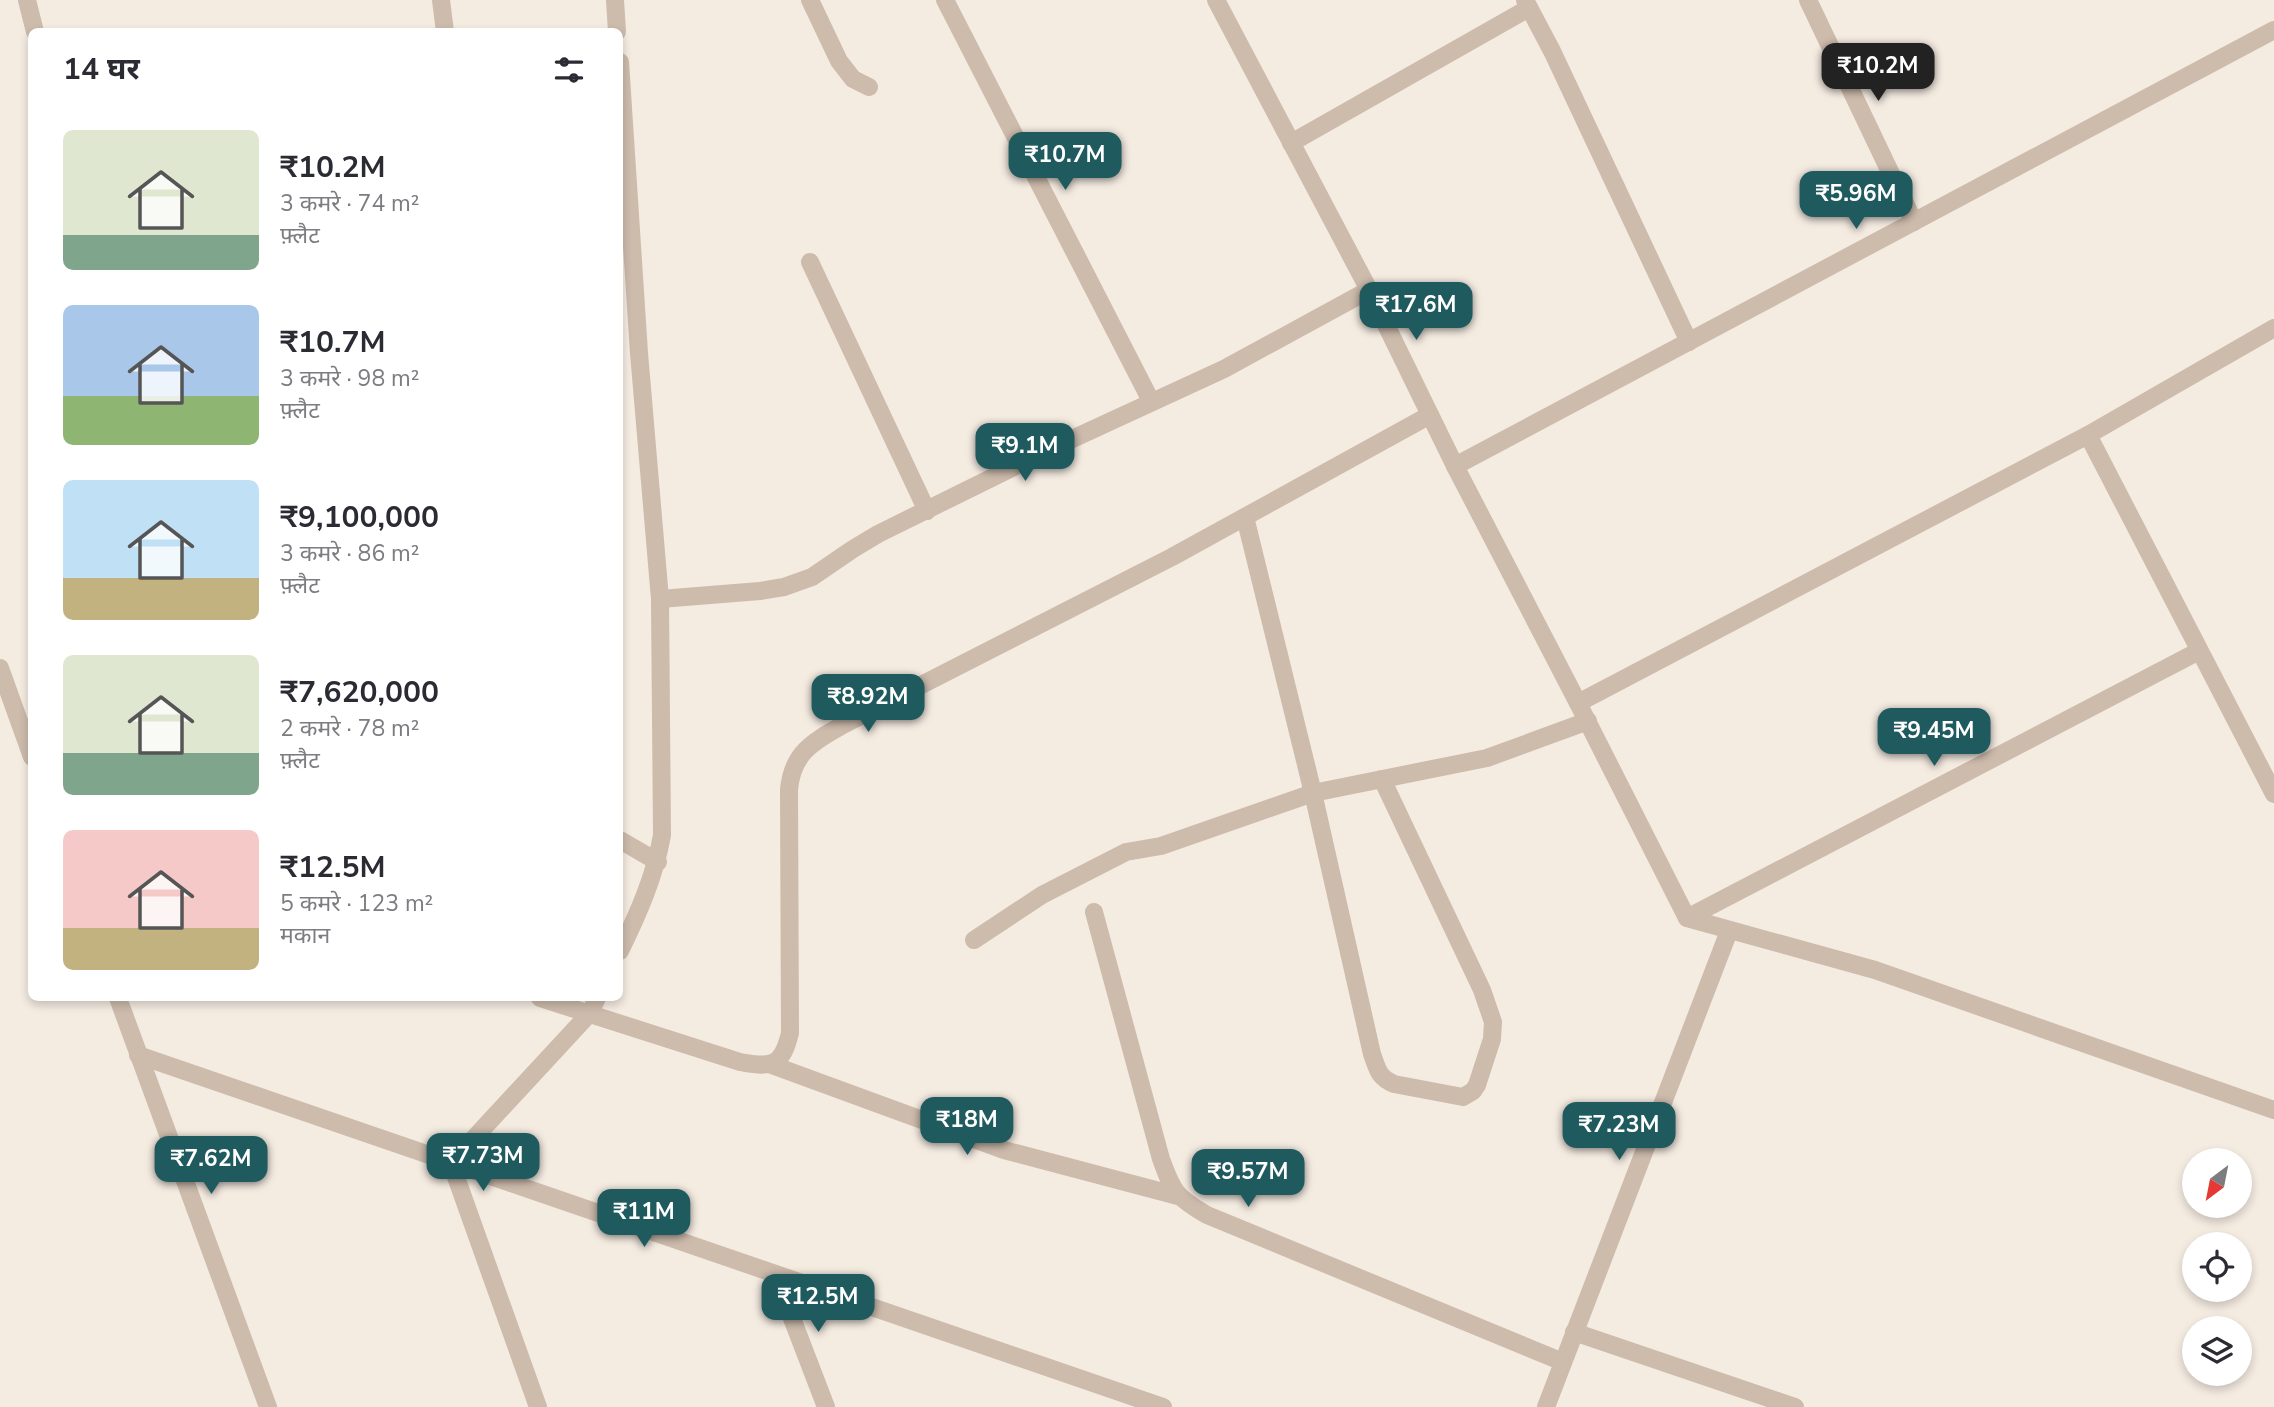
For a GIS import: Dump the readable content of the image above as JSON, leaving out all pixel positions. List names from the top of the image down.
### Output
{
  "north": "bottom left",
  "page": {
    "heading": "14 घर",
    "price": [
      "₹10.2M",
      "₹10.7M",
      "₹5.96M",
      "₹17.6M",
      "₹9.1M",
      "₹8.92M",
      "₹9.45M",
      "₹18M",
      "₹7.23M",
      "₹7.73M",
      "₹7.62M",
      "₹9.57M",
      "₹11M",
      "₹12.5M"
    ],
    "list": [
      {
        "name": "₹10.2M",
        "note": "3 कमरे · 74 m² · फ़्लैट"
      },
      {
        "name": "₹10.7M",
        "note": "3 कमरे · 98 m² · फ़्लैट"
      },
      {
        "name": "₹9,100,000",
        "note": "3 कमरे · 86 m² · फ़्लैट"
      },
      {
        "name": "₹7,620,000",
        "note": "2 कमरे · 78 m² · फ़्लैट"
      },
      {
        "name": "₹12.5M",
        "note": "5 कमरे · 123 m² · मकान"
      }
    ]
  }
}
